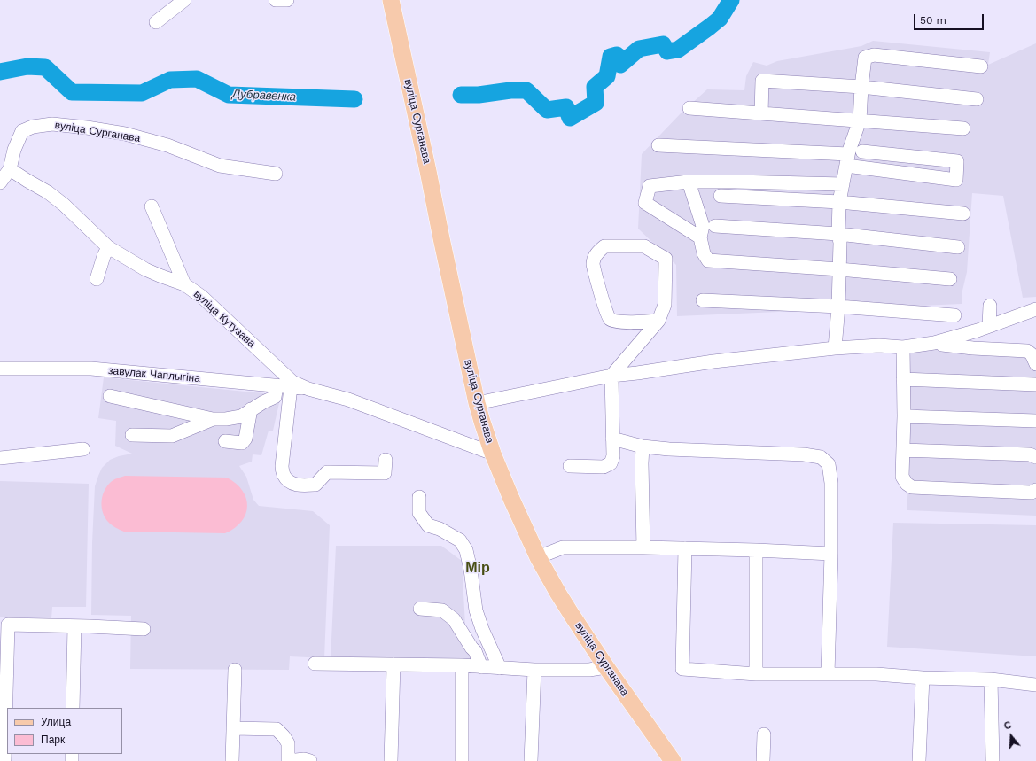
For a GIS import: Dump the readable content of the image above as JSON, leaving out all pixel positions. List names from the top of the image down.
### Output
{
  "streets": {
    "main road": ["вуліца Сурганава"],
    "street": ["вуліца Кутузава", "завулак Чаплыгіна"]
  },
  "crossings": [
    ["вуліца Сурганава", "вуліца Кутузава"],
    ["вуліца Кутузава", "завулак Чаплыгіна"]
  ],
  "districts": ["Мір"],
  "water": ["Дубравенка"],
  "legend": ["Улица", "Парк"],
  "scale_bar": "50 m",
  "north": "top"
}
